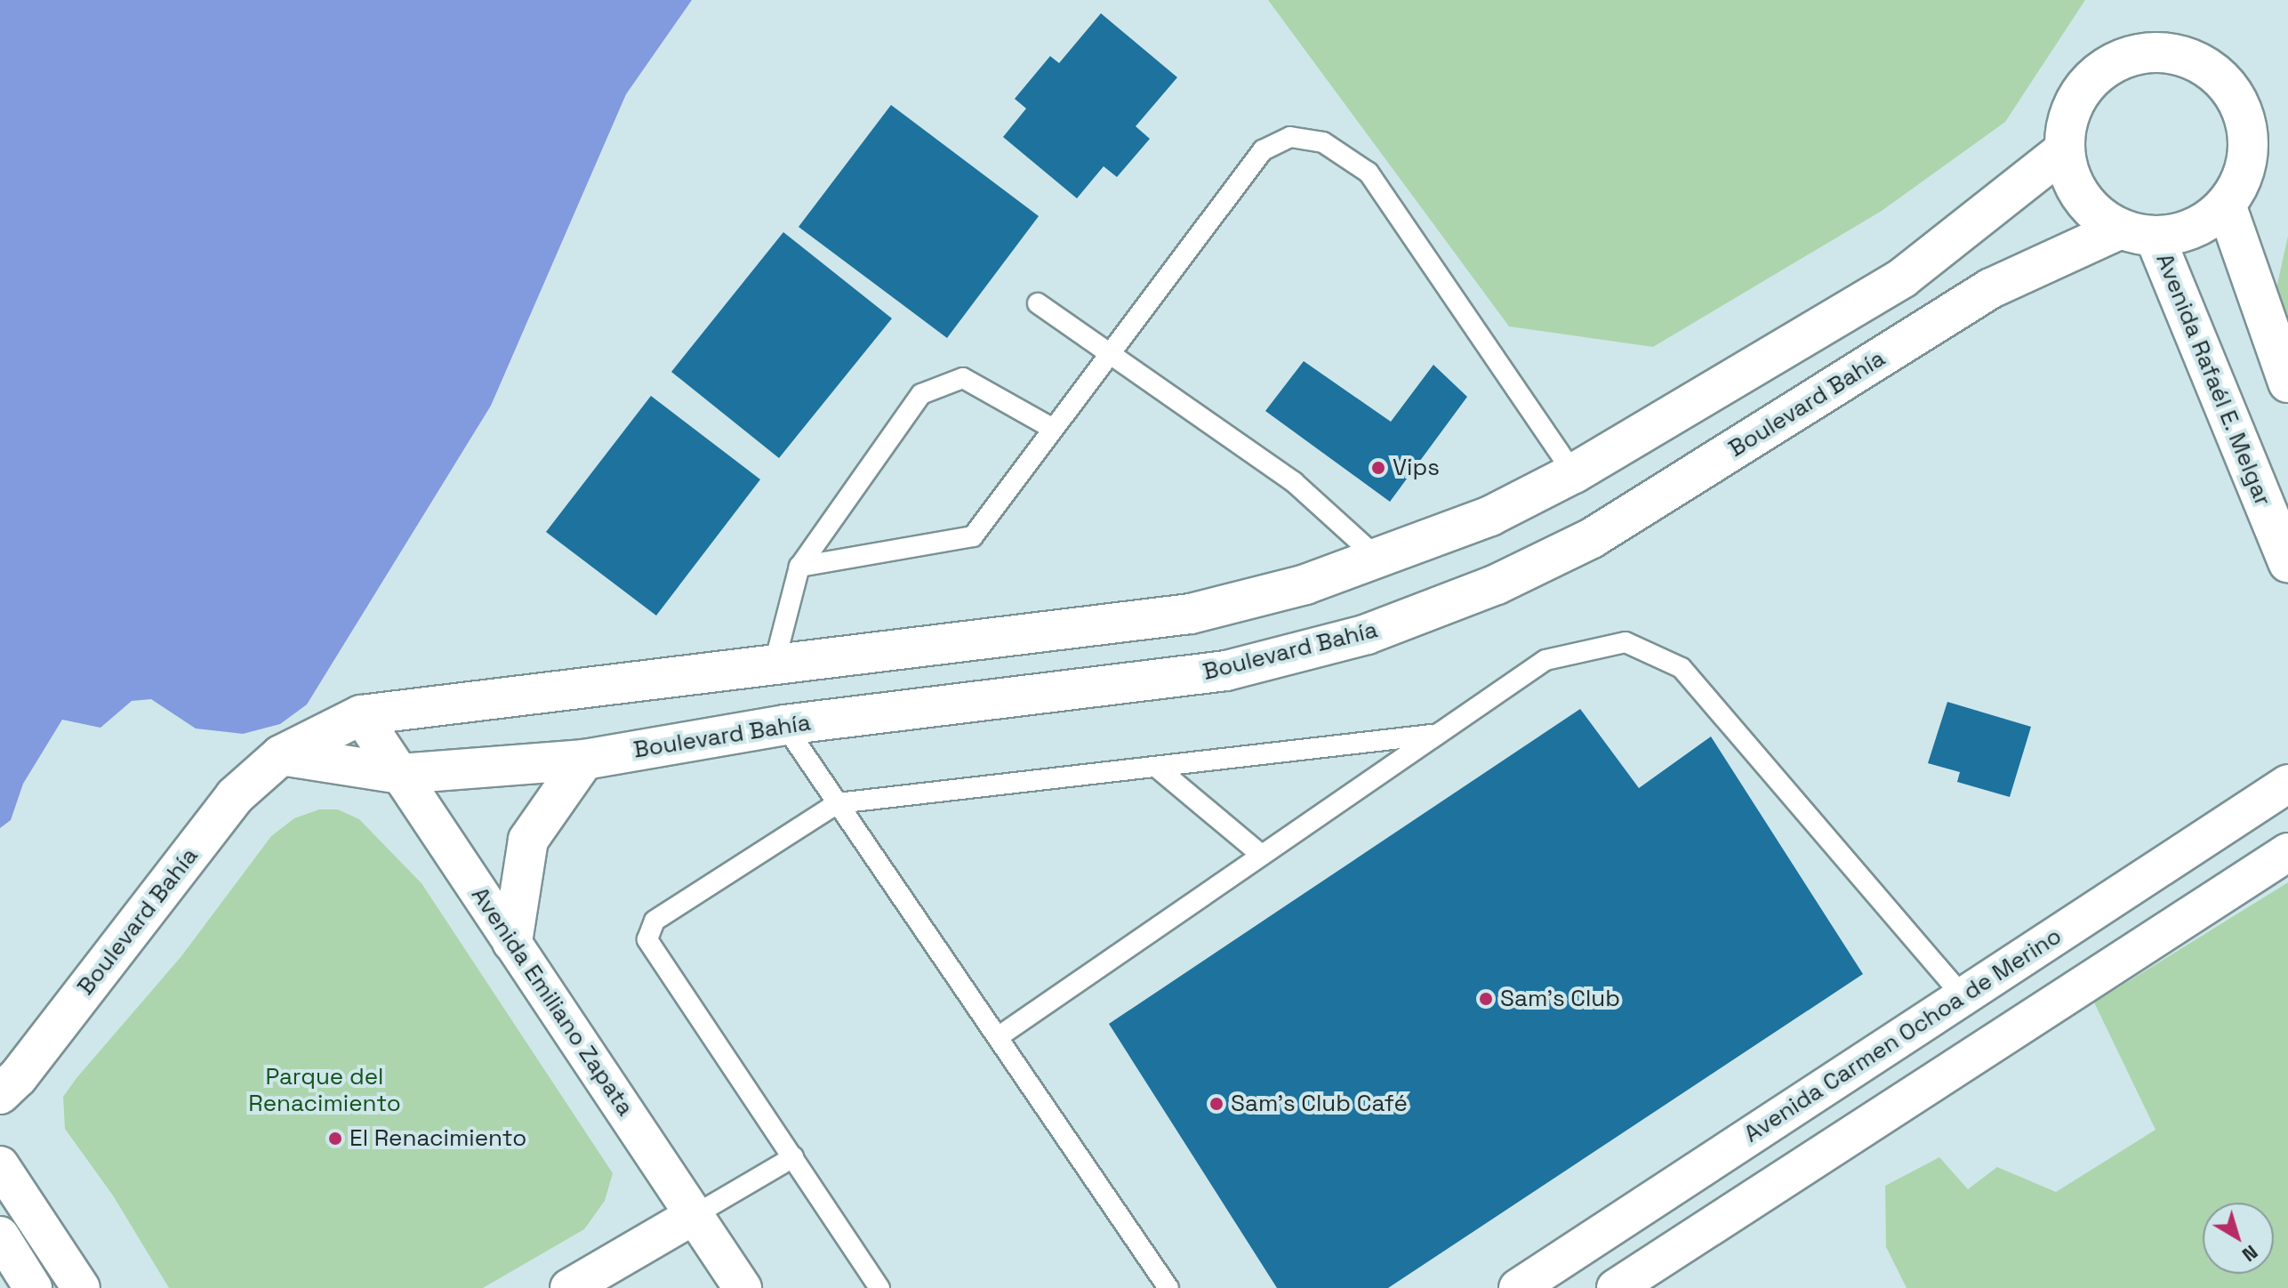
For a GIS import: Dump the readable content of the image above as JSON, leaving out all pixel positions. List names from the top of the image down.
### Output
{
  "streets": {
    "main road": ["Avenida Rafaél E. Melgar", "Boulevard Bahía"],
    "street": ["Avenida Emiliano Zapata", "Avenida Carmen Ochoa de Merino"]
  },
  "crossings": [
    ["Avenida Rafaél E. Melgar", "Boulevard Bahía"],
    ["Boulevard Bahía", "Avenida Emiliano Zapata"]
  ],
  "parks": ["Parque del Renacimiento"],
  "places": [
    "Vips",
    "Sam's Club",
    "Sam's Club Café",
    "El Renacimiento"
  ],
  "north": "bottom right"
}
